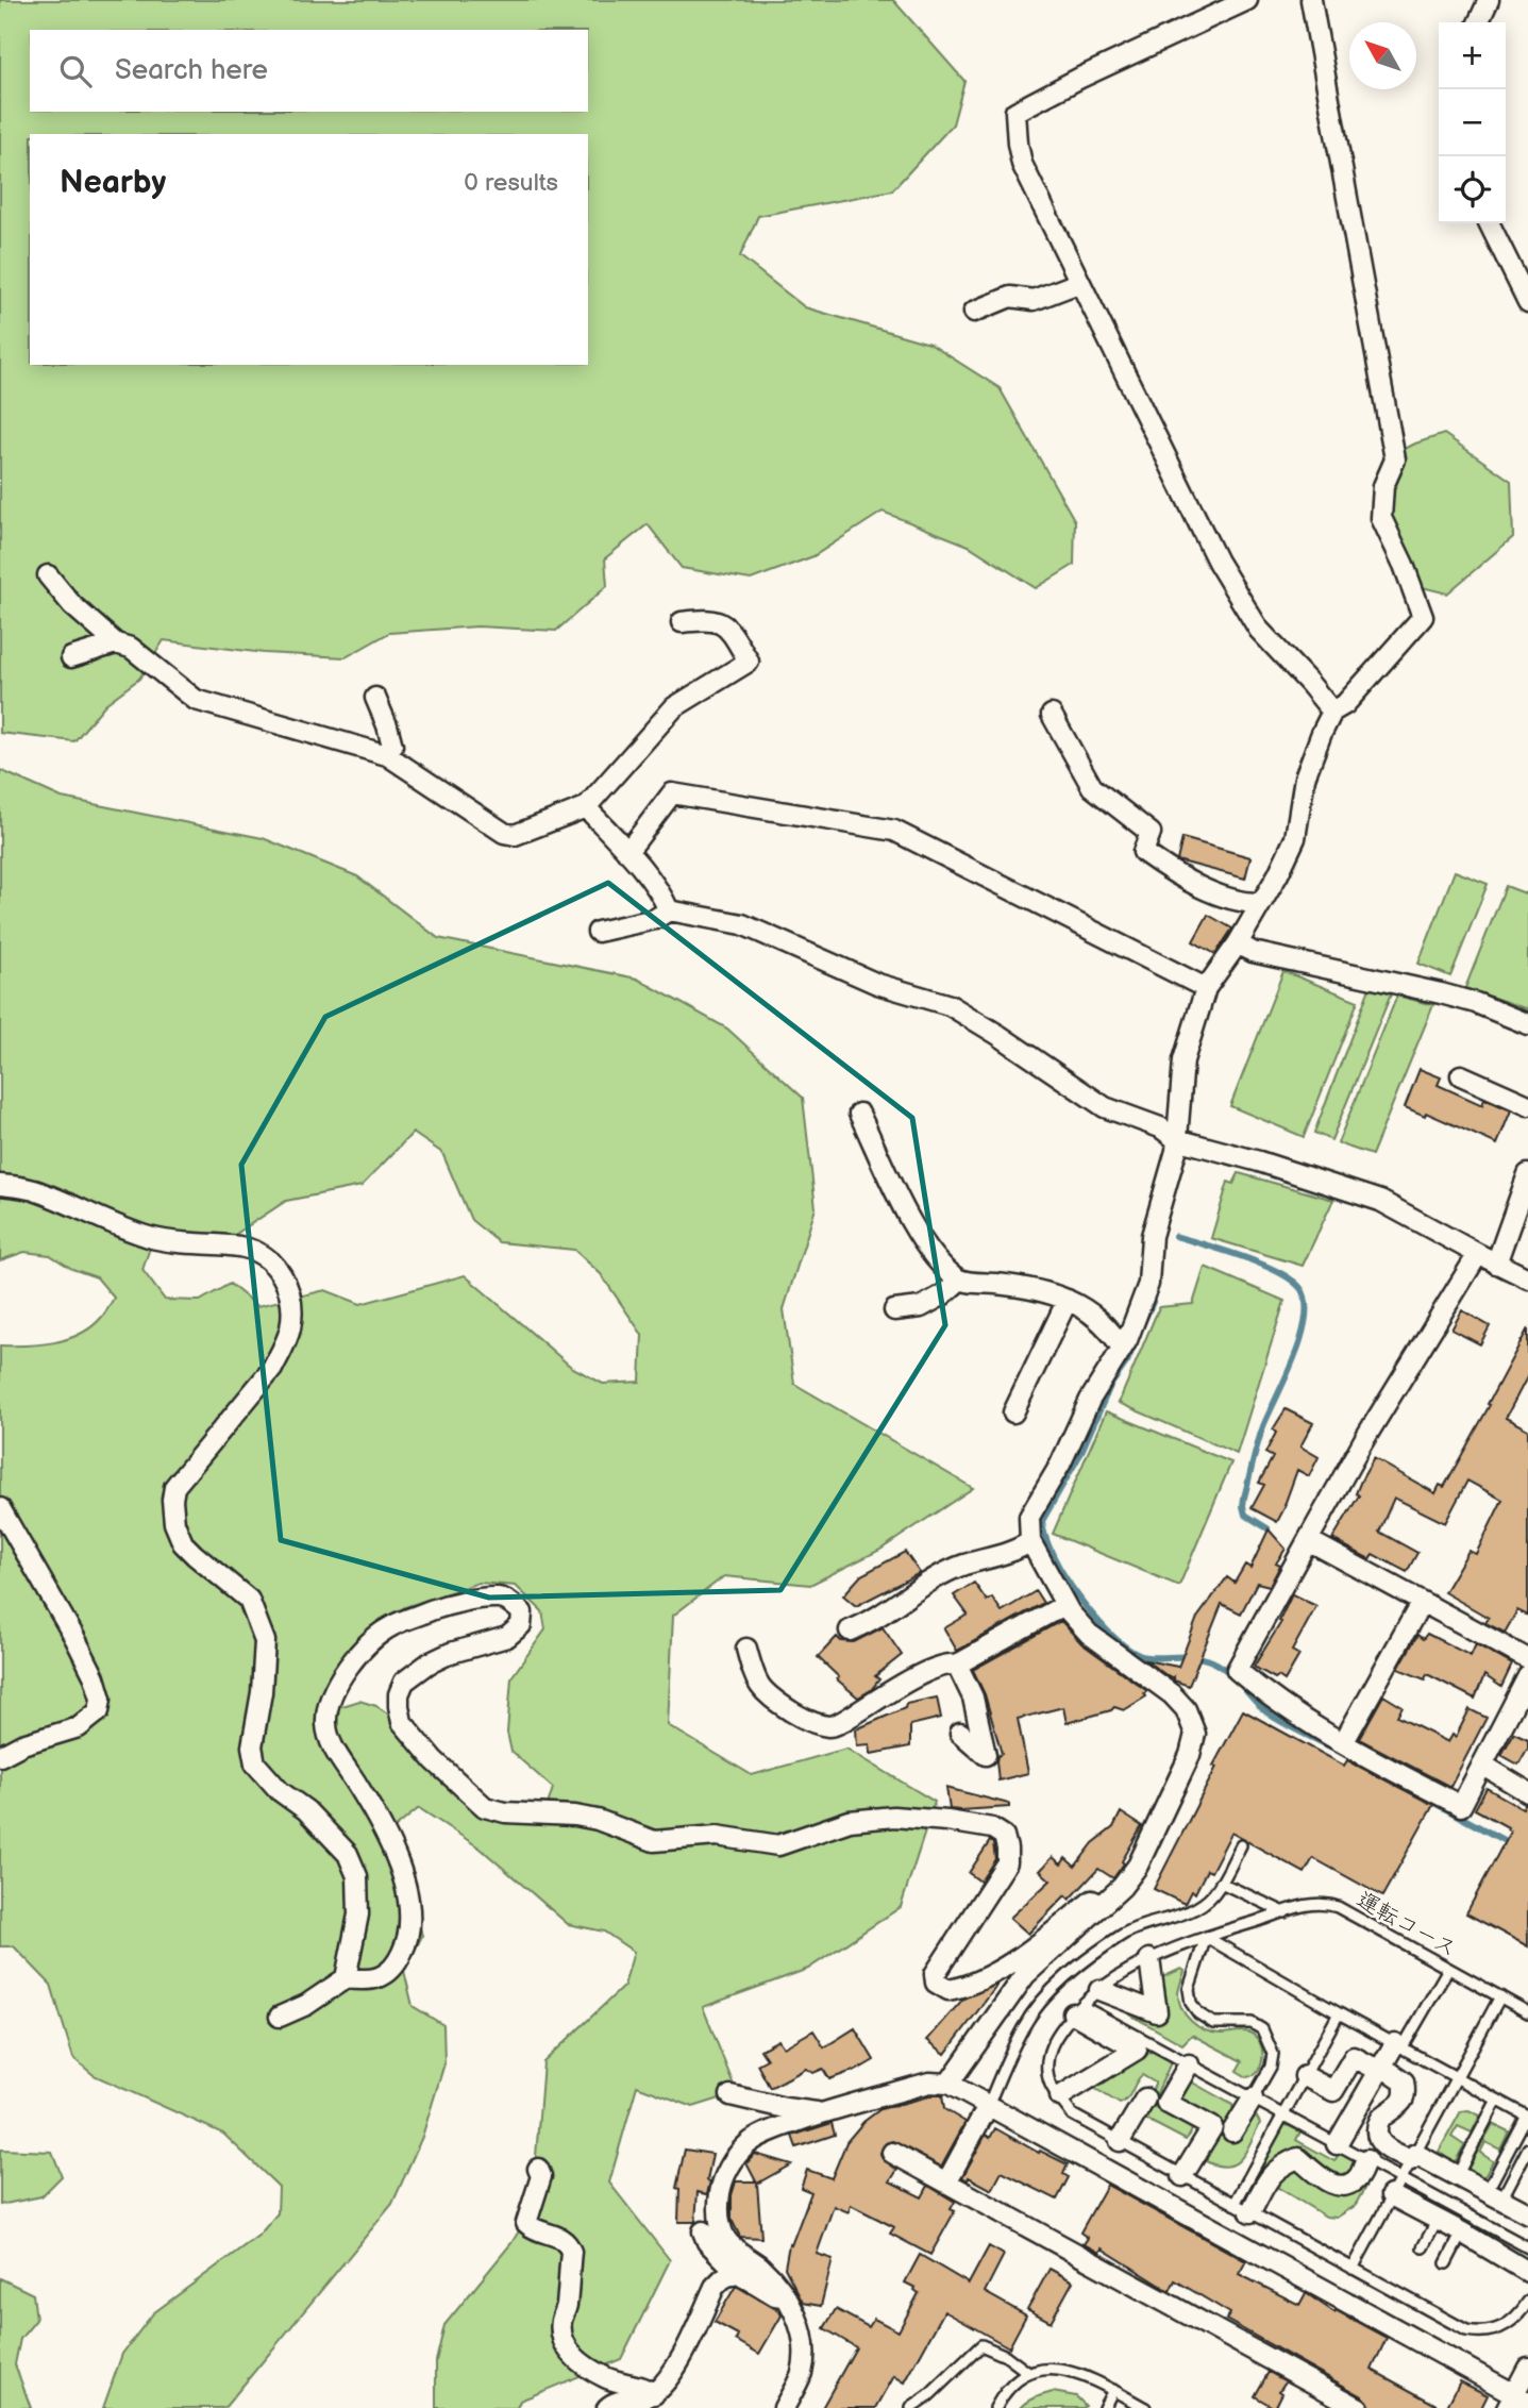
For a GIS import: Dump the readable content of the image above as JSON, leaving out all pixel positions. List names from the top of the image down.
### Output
{
  "streets": {
    "lane": ["運転コース"]
  },
  "north": "top left",
  "page": {
    "map_buttons": ["+", "−"],
    "search": "Search here",
    "heading": ["Nearby", "0 results"]
  }
}
